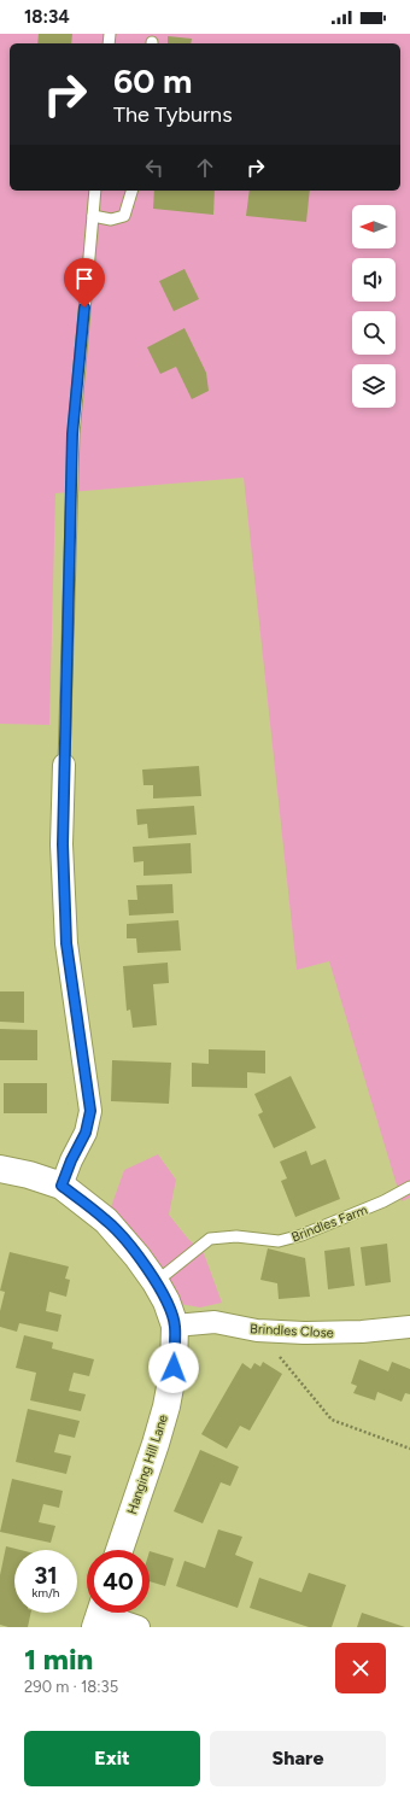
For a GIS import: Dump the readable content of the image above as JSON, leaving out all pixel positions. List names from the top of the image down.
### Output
{
  "streets": {
    "street": ["Brindles Close", "Hanging Hill Lane"],
    "lane": ["Brindles Farm"]
  },
  "crossings": [
    ["Brindles Farm", "Hanging Hill Lane"],
    ["Brindles Close", "Hanging Hill Lane"]
  ],
  "north": "left",
  "page": {
    "status": "18:34",
    "turn": ["60 m", "The Tyburns"],
    "speed": "31 km/h",
    "limit": "40",
    "heading": ["1 min", "290 m · 18:35"],
    "buttons": ["Exit", "Share"]
  }
}
